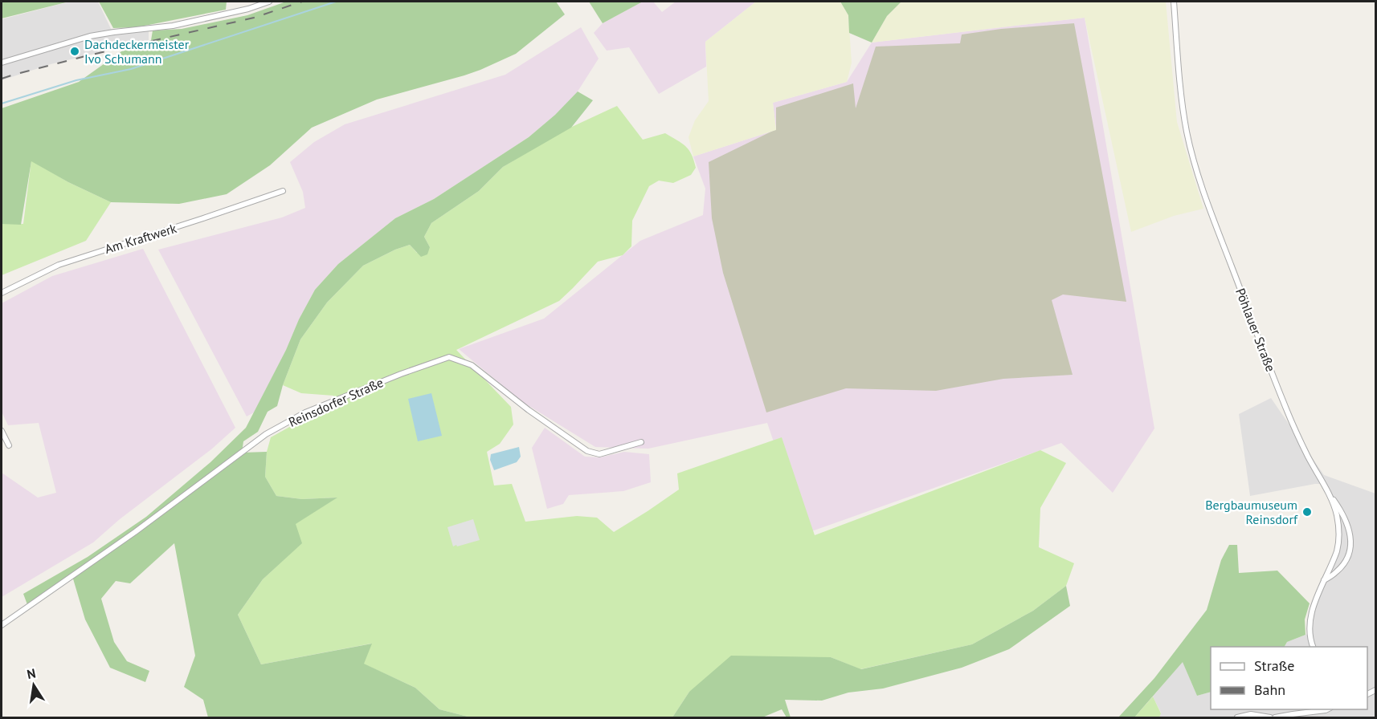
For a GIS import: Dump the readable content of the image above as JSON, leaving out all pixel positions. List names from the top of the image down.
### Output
{
  "streets": {
    "street": ["Am Kraftwerk", "Pöhlauer Straße", "Reinsdorfer Straße"]
  },
  "places": ["Dachdeckermeister Ivo Schumann", "Bergbaumuseum Reinsdorf"],
  "legend": ["Straße", "Bahn"],
  "north": "top"
}
